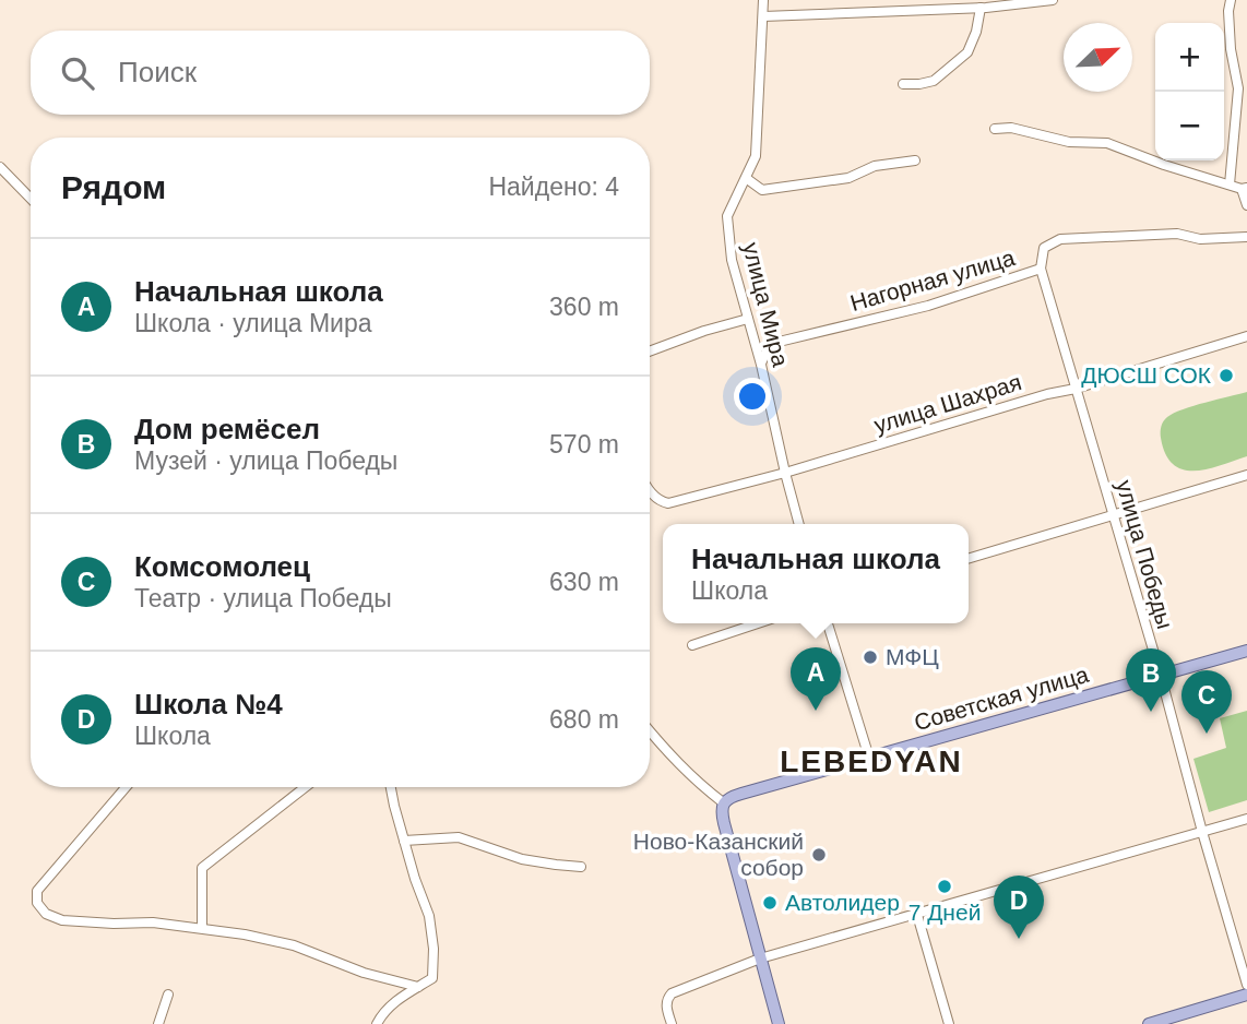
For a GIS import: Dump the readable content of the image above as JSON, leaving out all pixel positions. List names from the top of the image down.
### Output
{
  "streets": {
    "main road": ["Советская улица"],
    "street": [
      "Нагорная улица",
      "улица Мира",
      "улица Шахрая",
      "улица Победы"
    ]
  },
  "crossings": [
    ["Нагорная улица", "улица Мира"],
    ["Нагорная улица", "улица Победы"],
    ["улица Мира", "улица Шахрая"],
    ["улица Шахрая", "улица Победы"],
    ["улица Победы", "Советская улица"]
  ],
  "districts": ["LEBEDYAN"],
  "places": [
    "ДЮСШ СОК",
    "МФЦ",
    "Ново-Казанский собор",
    "7 Дней",
    "Автолидер"
  ],
  "north": "top right",
  "page": {
    "map_buttons": ["+", "−"],
    "search": "Поиск",
    "heading": ["Рядом", "Найдено: 4"],
    "list": [
      {
        "mark": "A",
        "name": "Начальная школа",
        "note": "Школа · улица Мира",
        "value": "360 m"
      },
      {
        "mark": "B",
        "name": "Дом ремёсел",
        "note": "Музей · улица Победы",
        "value": "570 m"
      },
      {
        "mark": "C",
        "name": "Комсомолец",
        "note": "Театр · улица Победы",
        "value": "630 m"
      },
      {
        "mark": "D",
        "name": "Школа №4",
        "note": "Школа",
        "value": "680 m"
      }
    ],
    "popup": ["Начальная школа", "Школа"],
    "pins": [
      "A",
      "B",
      "C",
      "D"
    ]
  }
}
